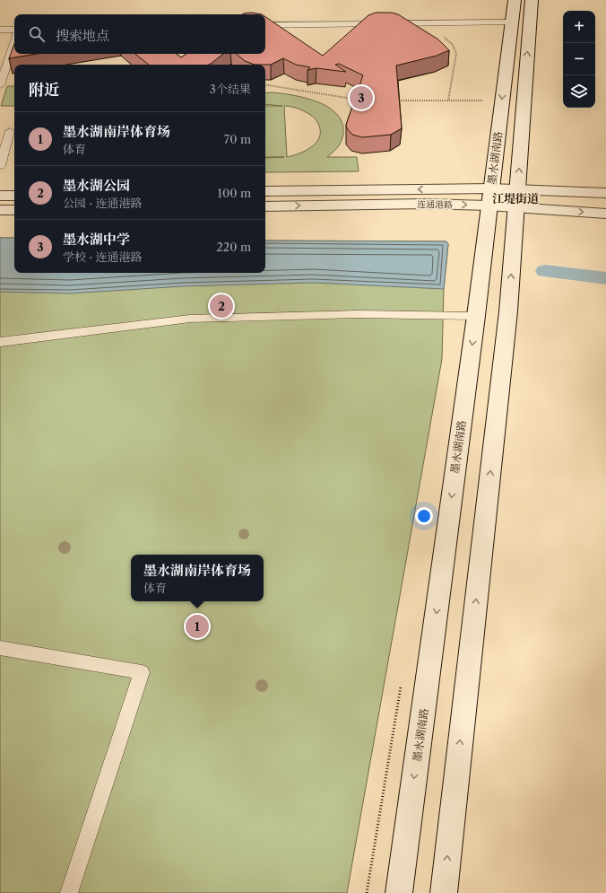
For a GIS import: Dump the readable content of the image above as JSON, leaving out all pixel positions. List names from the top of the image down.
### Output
{
  "streets": {
    "main road": ["墨水湖南路", "连通港路"]
  },
  "crossings": [
    ["墨水湖南路", "连通港路"]
  ],
  "districts": ["江堤街道"],
  "page": {
    "map_buttons": ["+", "−"],
    "search": "搜索地点",
    "heading": ["附近", "3个结果"],
    "pins": ["3", "2", "1"],
    "list": [
      {
        "mark": "1",
        "name": "墨水湖南岸体育场",
        "note": "体育",
        "value": "70 m"
      },
      {
        "mark": "2",
        "name": "墨水湖公园",
        "note": "公园 · 连通港路",
        "value": "100 m"
      },
      {
        "mark": "3",
        "name": "墨水湖中学",
        "note": "学校 · 连通港路",
        "value": "220 m"
      }
    ],
    "popup": ["墨水湖南岸体育场", "体育"]
  }
}
